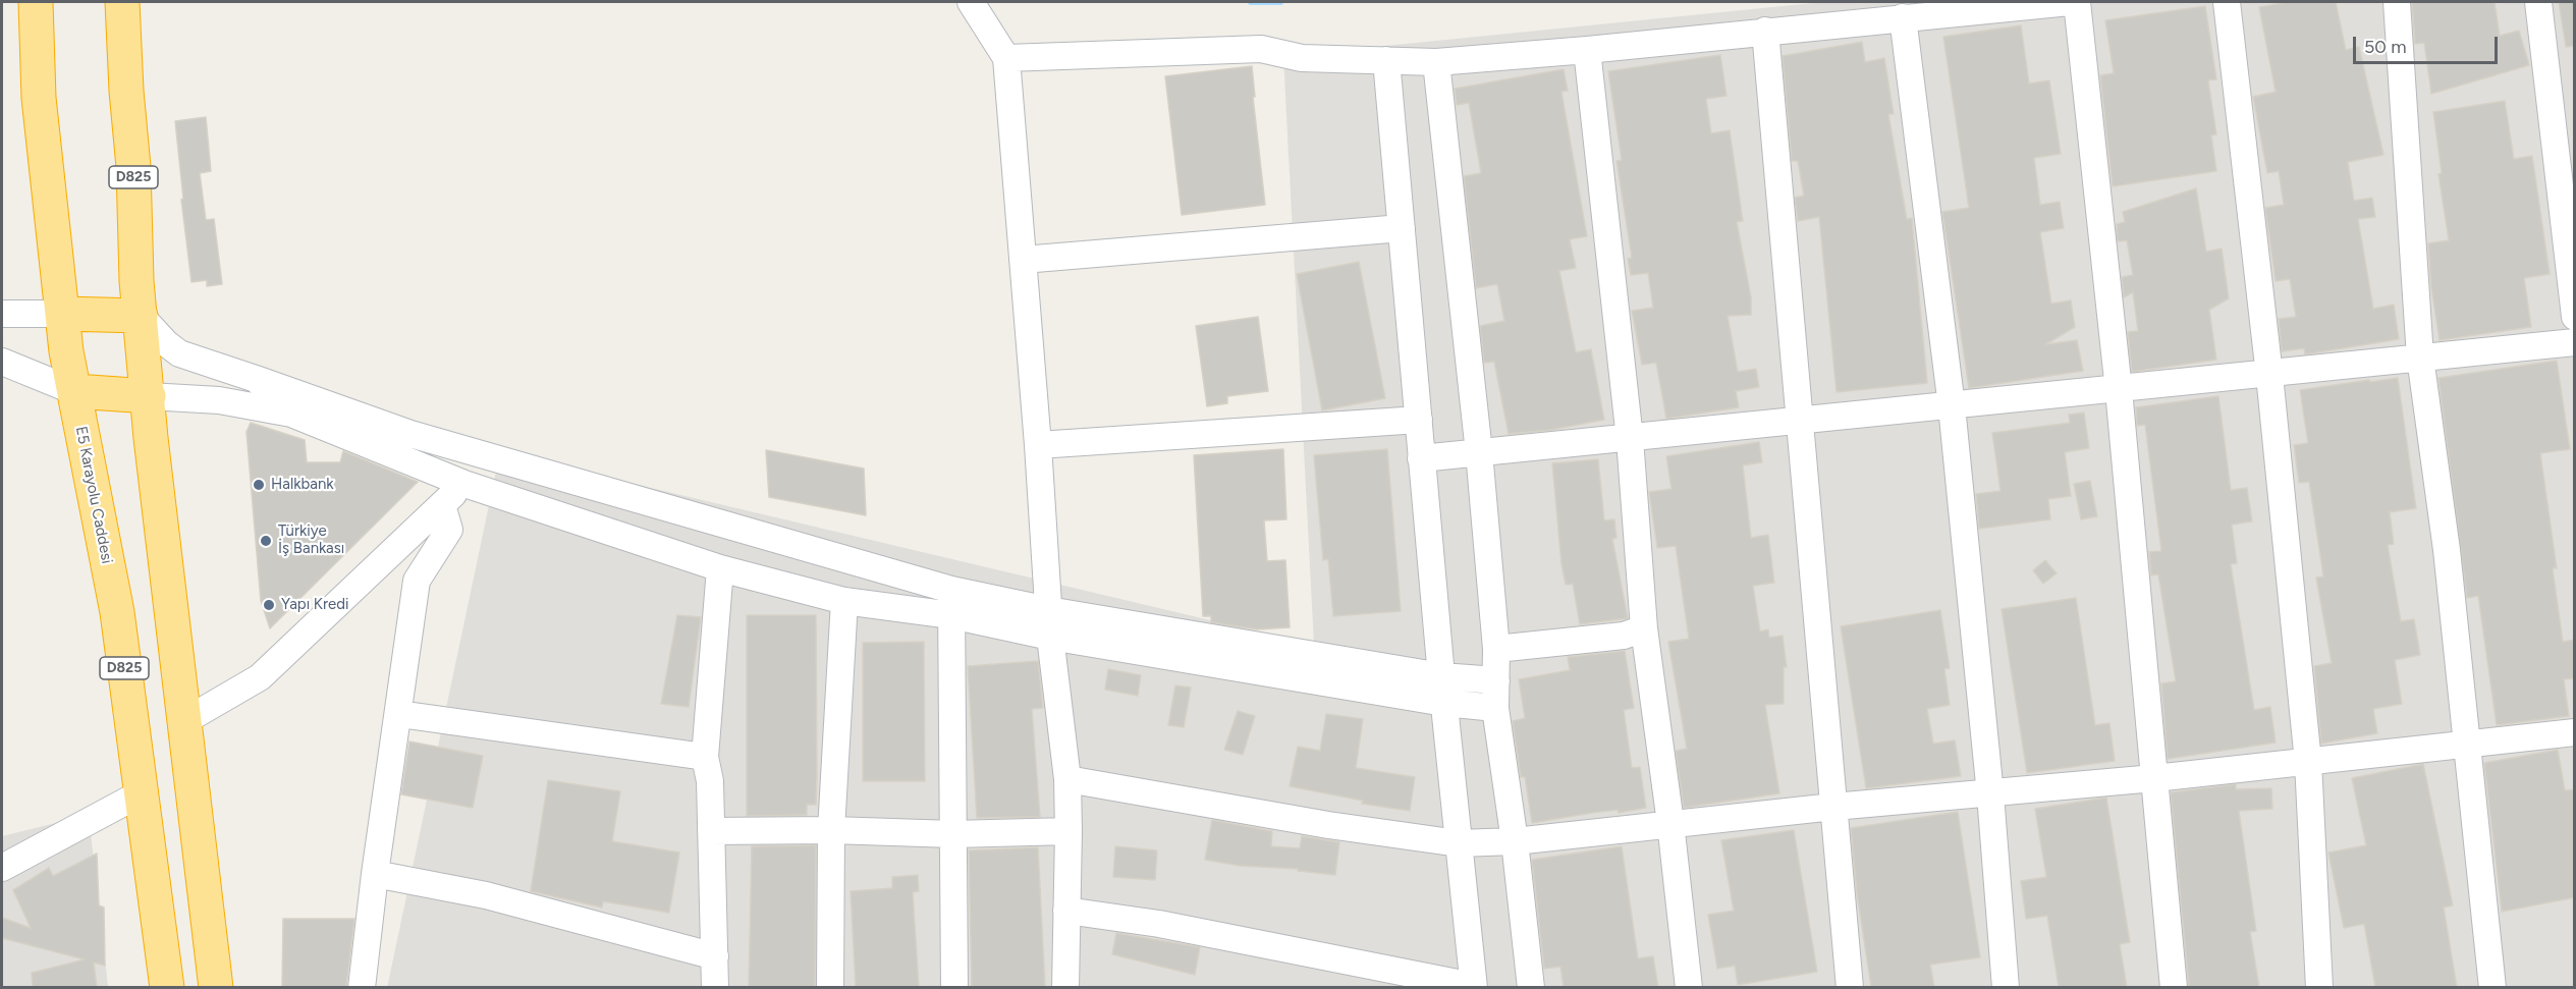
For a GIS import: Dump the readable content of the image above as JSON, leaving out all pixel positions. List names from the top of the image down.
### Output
{
  "streets": {
    "highway": ["D825", "E5 Karayolu Caddesi"]
  },
  "places": ["Halkbank", "Türkiye İş Bankası", "Yapı Kredi"],
  "scale_bar": "50 m"
}
